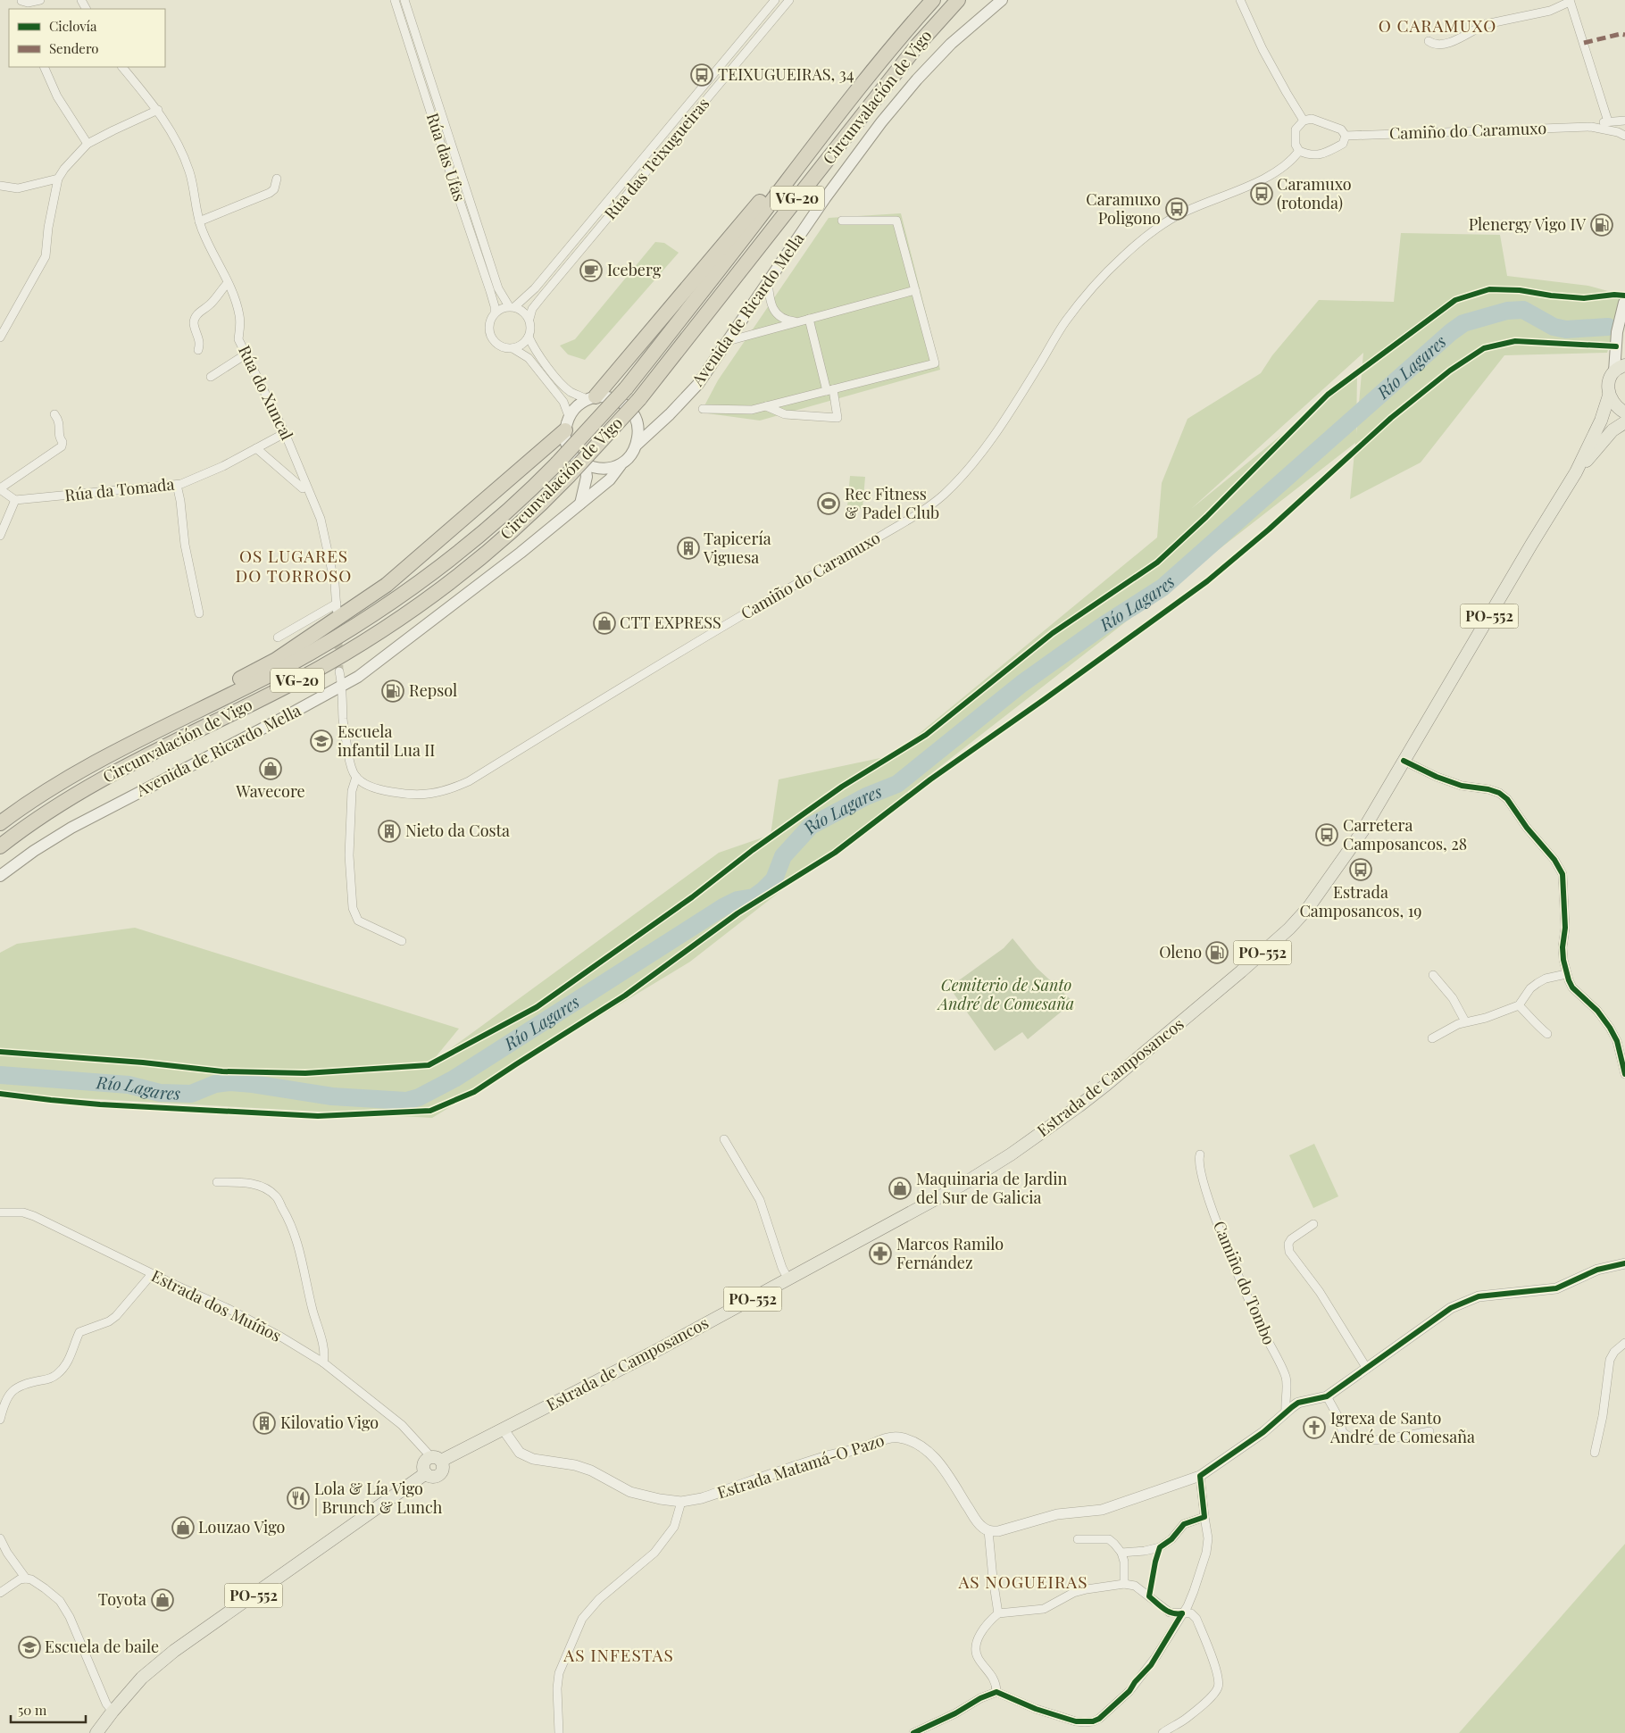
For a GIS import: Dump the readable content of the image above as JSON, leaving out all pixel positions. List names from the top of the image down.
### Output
{
  "streets": {
    "highway": ["Circunvalación de Vigo", "VG-20"],
    "main road": ["Avenida de Ricardo Mella", "PO-552", "Estrada de Camposancos"],
    "street": [
      "Camiño do Caramuxo",
      "Rúa das Ufas",
      "Rúa das Teixugueiras",
      "Rúa do Xuncal",
      "Rúa da Tomada",
      "Camiño do Tombo",
      "Estrada dos Muíños",
      "Estrada Matamá-O Pazo"
    ]
  },
  "crossings": [
    ["Rúa das Ufas", "Rúa das Teixugueiras"],
    ["Rúa das Ufas", "Avenida de Ricardo Mella"],
    ["Rúa do Xuncal", "Rúa da Tomada"],
    ["PO-552", "Estrada de Camposancos"],
    ["PO-552", "Estrada dos Muíños"],
    ["Estrada de Camposancos", "Estrada dos Muíños"],
    ["Estrada de Camposancos", "Estrada Matamá-O Pazo"]
  ],
  "districts": [
    "O CARAMUXO",
    "OS LUGARES DO TORROSO",
    "AS NOGUEIRAS",
    "AS INFESTAS"
  ],
  "water": ["Río Lagares"],
  "parks": ["Cemiterio de Santo André de Comesaña"],
  "places": {
    "bus stop": [
      "TEIXUGUEIRAS, 34",
      "Caramuxo (rotonda)",
      "Caramuxo Poligono",
      "Carretera Camposancos, 28",
      "Estrada Camposancos, 19"
    ],
    "fuel station": ["Plenergy Vigo IV", "Repsol", "Oleno"],
    "cafe": ["Iceberg"],
    "sports": ["Rec Fitness & Padel Club"],
    "building": ["Tapicería Viguesa", "Nieto da Costa", "Kilovatio Vigo"],
    "shop": [
      "CTT EXPRESS",
      "Wavecore",
      "Maquinaria de Jardin del Sur de Galicia",
      "Louzao Vigo",
      "Toyota"
    ],
    "school or university": ["Escuela infantil Lua II", "Escuela de baile"],
    "pharmacy": ["Marcos Ramilo Fernández"],
    "church": ["Igrexa de Santo André de Comesaña"],
    "restaurant": ["Lola & Lía Vigo | Brunch & Lunch"]
  },
  "legend": ["Ciclovía", "Sendero"],
  "scale_bar": "50 m"
}
